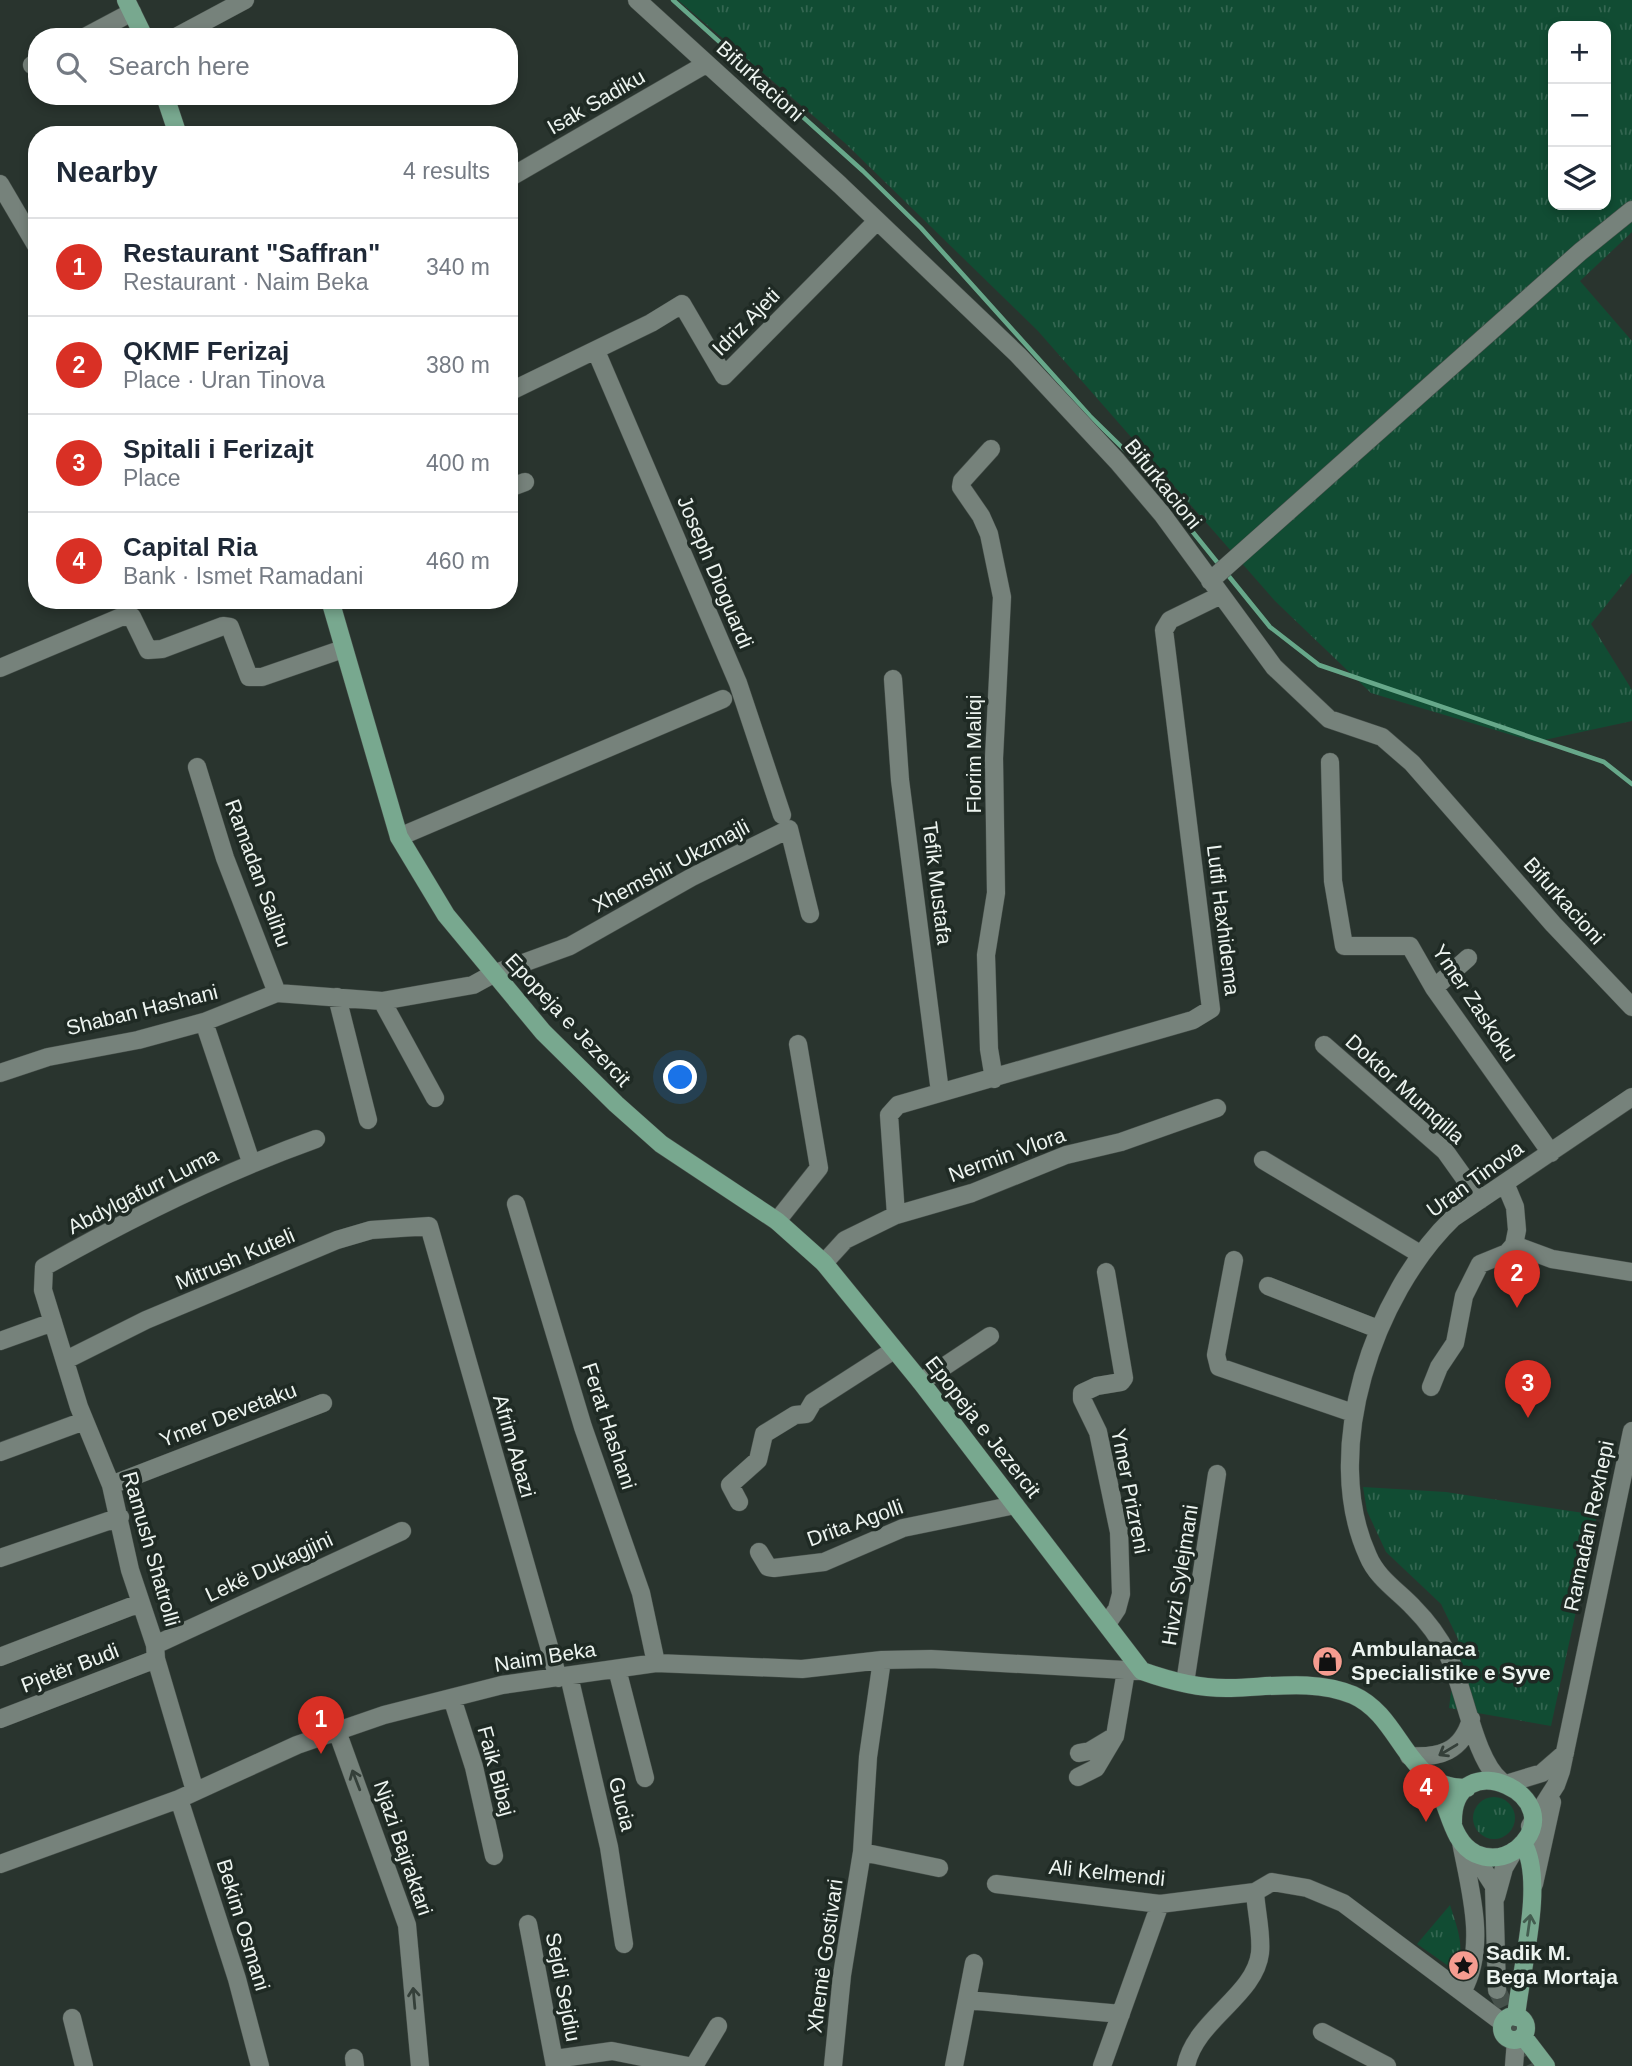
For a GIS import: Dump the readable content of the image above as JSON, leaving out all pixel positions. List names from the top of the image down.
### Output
{
  "streets": {
    "main road": ["Epopeja e Jezercit"],
    "street": [
      "Bifurkacioni",
      "Isak Sadiku",
      "Idriz Ajeti",
      "Joseph Dioguardi",
      "Florim Maliqi",
      "Xhemshir Ukzmajli",
      "Ramadan Salihu",
      "Tefik Mustafa",
      "Lutfi Haxhidema",
      "Ymer Zaskoku",
      "Shaban Hashani",
      "Doktor Mumqilla",
      "Nermin Vlora",
      "Uran Tinova",
      "Abdylgafurr Luma",
      "Mitrush Kuteli",
      "Ymer Devetaku",
      "Ferat Hashani",
      "Afrim Abazi",
      "Ymer Prizreni",
      "Drita Agolli",
      "Ramadan Rexhepi",
      "Ramush Shatrolli",
      "Lekë Dukagjini",
      "Hivzi Sylejmani",
      "Naim Beka",
      "Pjetër Budi",
      "Faik Bibaj",
      "Gucia",
      "Njazi Bajraktari",
      "Ali Kelmendi",
      "Bekim Osmani",
      "Xhemë Gostivari",
      "Sejdi Sejdiu"
    ]
  },
  "crossings": [
    ["Bifurkacioni", "Isak Sadiku"],
    ["Bifurkacioni", "Idriz Ajeti"],
    ["Bifurkacioni", "Lutfi Haxhidema"],
    ["Idriz Ajeti", "Joseph Dioguardi"],
    ["Florim Maliqi", "Lutfi Haxhidema"],
    ["Xhemshir Ukzmajli", "Shaban Hashani"],
    ["Xhemshir Ukzmajli", "Epopeja e Jezercit"],
    ["Ramadan Salihu", "Shaban Hashani"],
    ["Tefik Mustafa", "Lutfi Haxhidema"],
    ["Lutfi Haxhidema", "Nermin Vlora"],
    ["Ymer Zaskoku", "Uran Tinova"],
    ["Shaban Hashani", "Epopeja e Jezercit"],
    ["Epopeja e Jezercit", "Nermin Vlora"],
    ["Epopeja e Jezercit", "Ymer Prizreni"],
    ["Epopeja e Jezercit", "Drita Agolli"],
    ["Epopeja e Jezercit", "Naim Beka"],
    ["Doktor Mumqilla", "Uran Tinova"],
    ["Abdylgafurr Luma", "Ramush Shatrolli"],
    ["Mitrush Kuteli", "Afrim Abazi"],
    ["Mitrush Kuteli", "Ramush Shatrolli"],
    ["Ymer Devetaku", "Ramush Shatrolli"],
    ["Ferat Hashani", "Naim Beka"],
    ["Afrim Abazi", "Naim Beka"],
    ["Afrim Abazi", "Gucia"],
    ["Ramush Shatrolli", "Lekë Dukagjini"],
    ["Ramush Shatrolli", "Naim Beka"],
    ["Ramush Shatrolli", "Pjetër Budi"],
    ["Ramush Shatrolli", "Bekim Osmani"],
    ["Lekë Dukagjini", "Pjetër Budi"],
    ["Naim Beka", "Faik Bibaj"],
    ["Naim Beka", "Gucia"],
    ["Naim Beka", "Njazi Bajraktari"],
    ["Naim Beka", "Bekim Osmani"],
    ["Naim Beka", "Xhemë Gostivari"]
  ],
  "one_way": ["Njazi Bajraktari"],
  "places": {
    "shop": ["Ambulanaca Specialistike e Syve"],
    "place": ["Sadik M. Bega Mortaja"]
  },
  "page": {
    "map_buttons": ["+", "−"],
    "search": "Search here",
    "heading": ["Nearby", "4 results"],
    "list": [
      {
        "mark": "1",
        "name": "Restaurant \"Saffran\"",
        "note": "Restaurant · Naim Beka",
        "value": "340 m"
      },
      {
        "mark": "2",
        "name": "QKMF Ferizaj",
        "note": "Place · Uran Tinova",
        "value": "380 m"
      },
      {
        "mark": "3",
        "name": "Spitali i Ferizajt",
        "note": "Place",
        "value": "400 m"
      },
      {
        "mark": "4",
        "name": "Capital Ria",
        "note": "Bank · Ismet Ramadani",
        "value": "460 m"
      }
    ],
    "pins": [
      "2",
      "3",
      "1",
      "4"
    ]
  }
}
